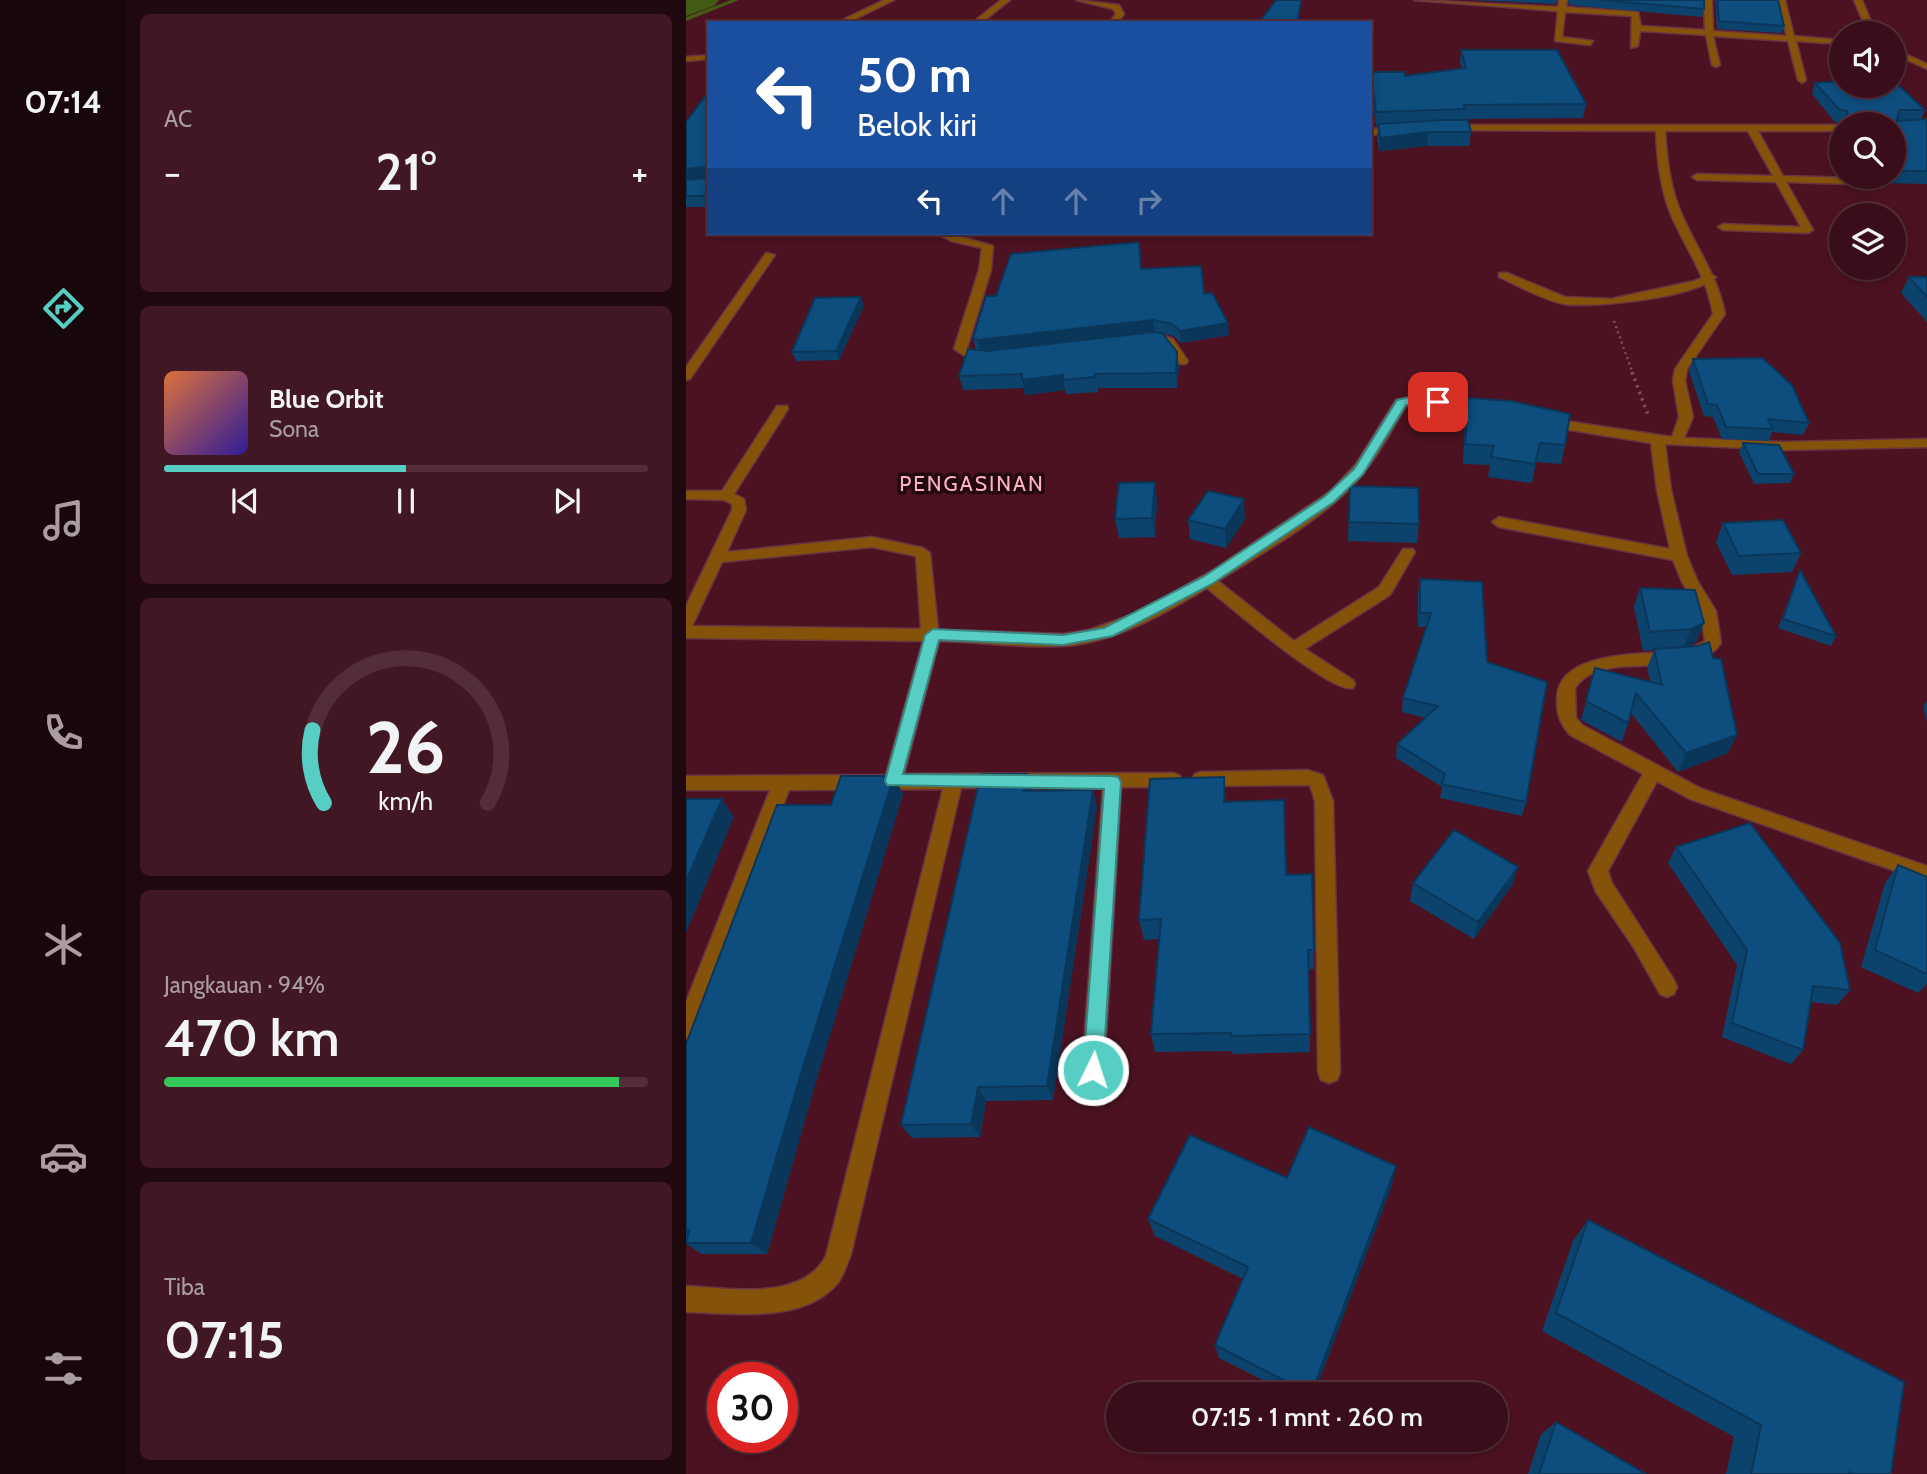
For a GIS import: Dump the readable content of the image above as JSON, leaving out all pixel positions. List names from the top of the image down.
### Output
{
  "districts": ["PENGASINAN"],
  "page": {
    "tabs": "07:14",
    "tile": [
      "AC",
      ["Jangkauan · 94%", "470 km"],
      ["Tiba", "07:15"]
    ],
    "turn": ["50 m", "Belok kiri"],
    "heat": ["−", "21°", "+"],
    "song": ["Blue Orbit", "Sona"],
    "limit": "30",
    "trip": "07:15 · 1 mnt · 260 m",
    "gauge": ["26", "km/h"]
  }
}
